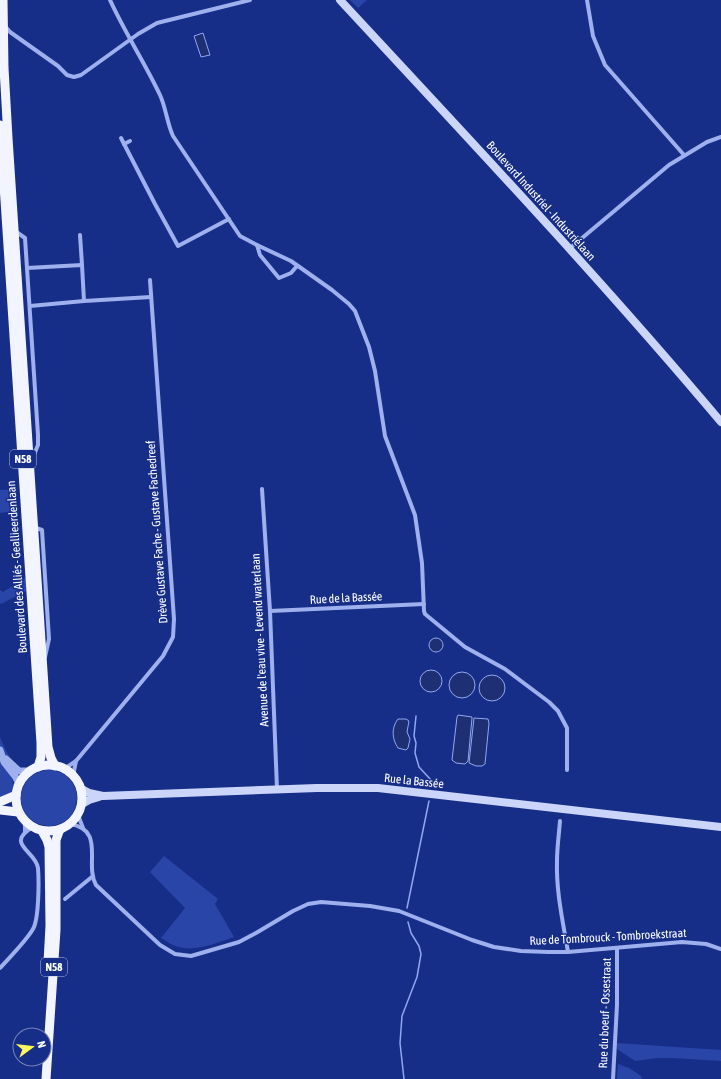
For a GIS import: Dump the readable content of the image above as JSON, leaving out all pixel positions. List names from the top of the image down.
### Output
{
  "streets": {
    "highway": ["N58", "Boulevard des Alliés - Geallieerdenlaan"],
    "main road": ["Boulevard Industriel - Industriélaan", "Rue la Bassée"],
    "street": [
      "Drève Gustave Fache - Gustave Fachedreef",
      "Rue de la Bassée",
      "Avenue de l'eau vive - Levend waterlaan",
      "Rue de Tombrouck - Tombroekstraat",
      "Rue du boeuf - Ossestraat"
    ]
  },
  "crossings": [
    ["N58", "Drève Gustave Fache - Gustave Fachedreef"],
    ["N58", "Boulevard des Alliés - Geallieerdenlaan"],
    ["N58", "Rue la Bassée"],
    ["N58", "Rue de Tombrouck - Tombroekstraat"],
    ["Drève Gustave Fache - Gustave Fachedreef", "Boulevard des Alliés - Geallieerdenlaan"],
    ["Drève Gustave Fache - Gustave Fachedreef", "Rue la Bassée"],
    ["Drève Gustave Fache - Gustave Fachedreef", "Rue de Tombrouck - Tombroekstraat"],
    ["Boulevard des Alliés - Geallieerdenlaan", "Rue la Bassée"],
    ["Boulevard des Alliés - Geallieerdenlaan", "Rue de Tombrouck - Tombroekstraat"],
    ["Rue de la Bassée", "Avenue de l'eau vive - Levend waterlaan"],
    ["Avenue de l'eau vive - Levend waterlaan", "Rue la Bassée"],
    ["Rue la Bassée", "Rue de Tombrouck - Tombroekstraat"],
    ["Rue de Tombrouck - Tombroekstraat", "Rue du boeuf - Ossestraat"]
  ],
  "north": "right"
}
